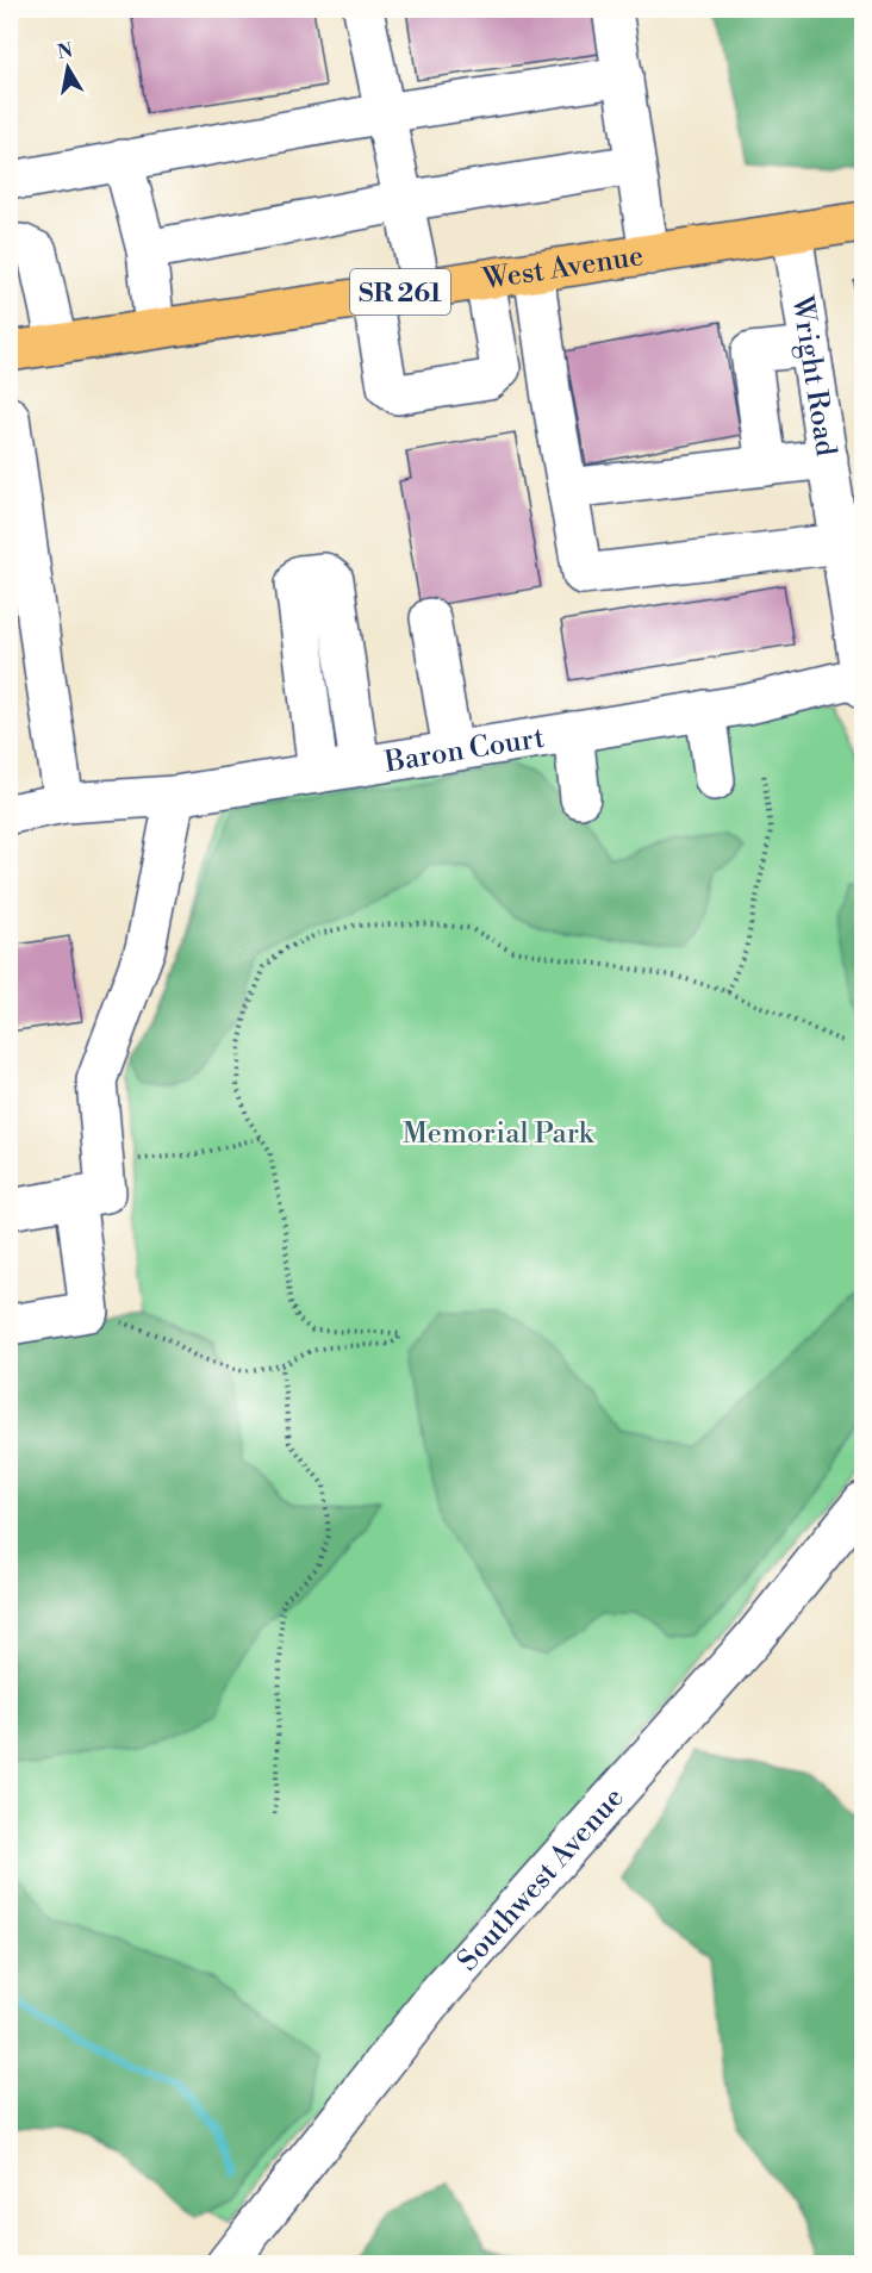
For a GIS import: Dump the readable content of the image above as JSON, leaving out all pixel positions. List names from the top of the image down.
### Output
{
  "streets": {
    "main road": ["West Avenue", "SR 261"],
    "street": ["Wright Road", "Baron Court", "Southwest Avenue"]
  },
  "crossings": [
    ["West Avenue", "Wright Road"],
    ["Wright Road", "Baron Court"]
  ],
  "parks": ["Memorial Park"],
  "north": "top"
}
